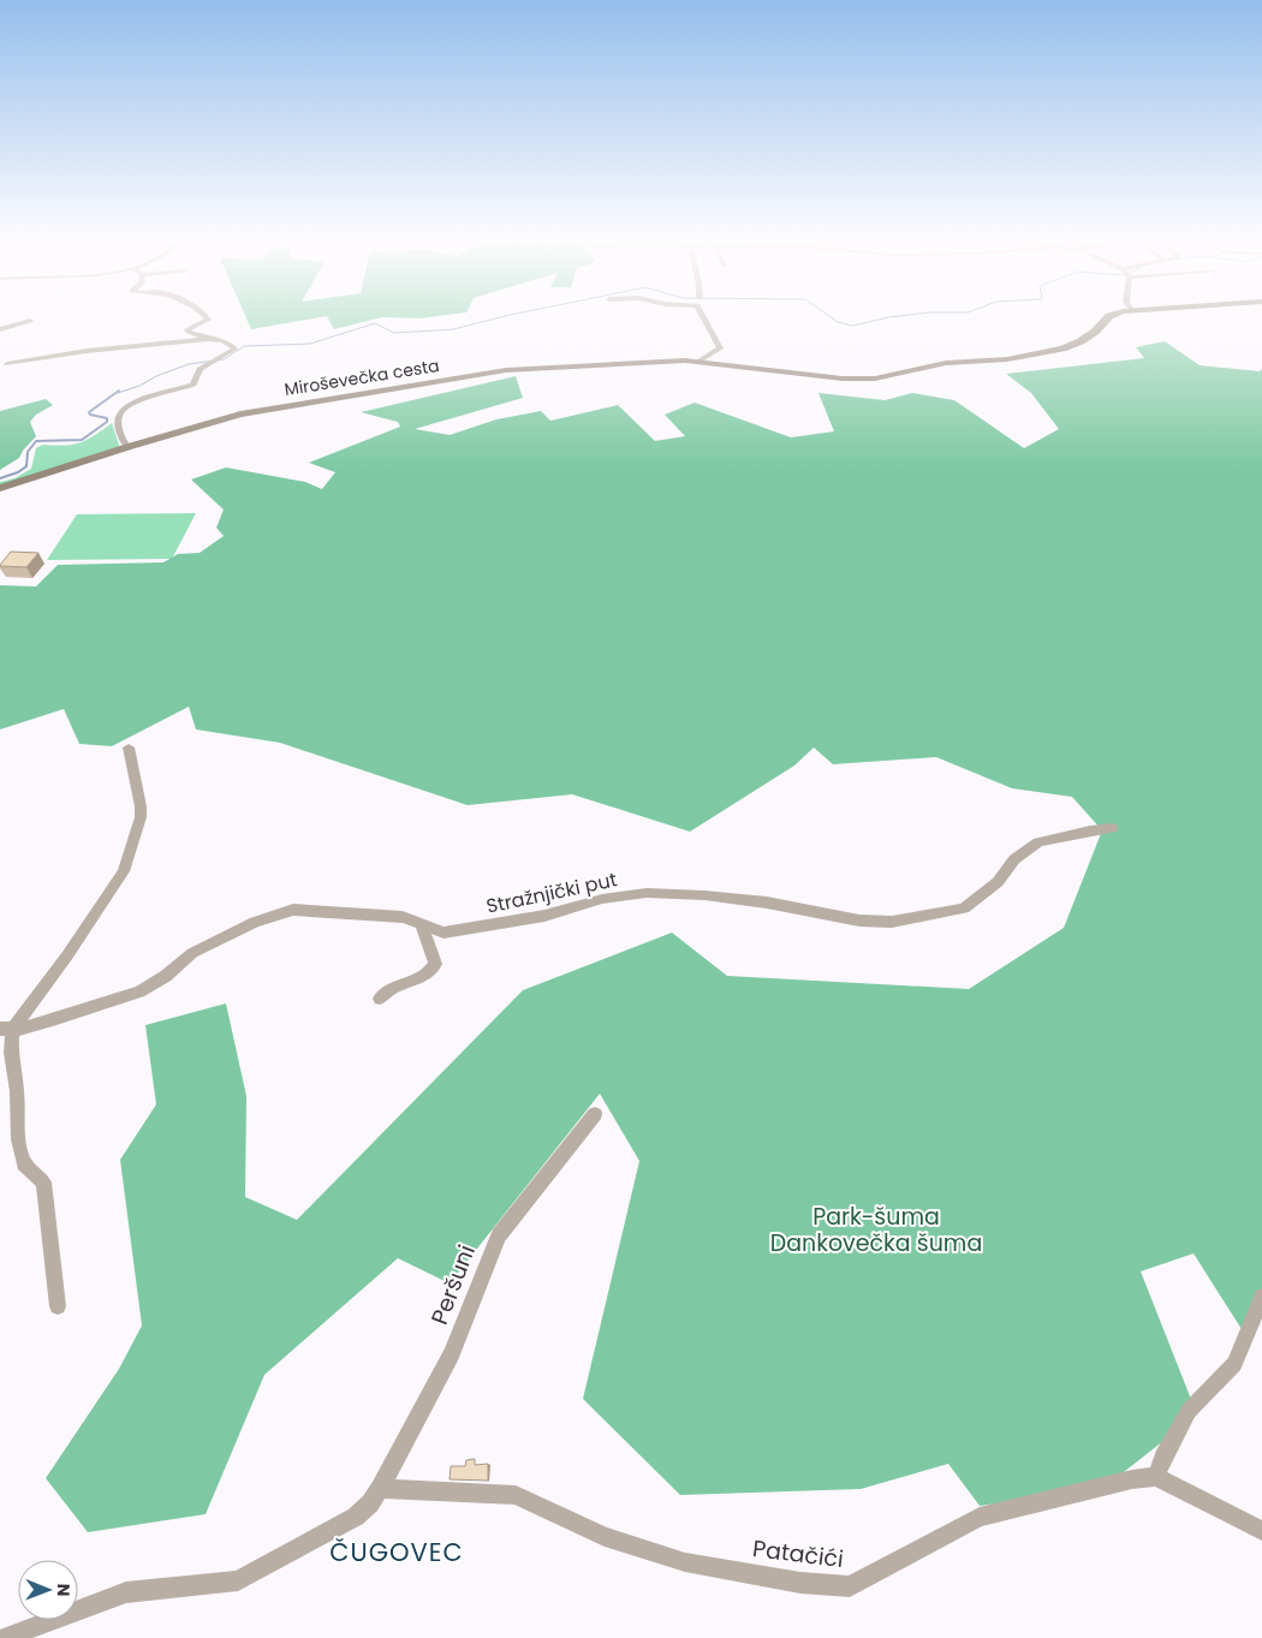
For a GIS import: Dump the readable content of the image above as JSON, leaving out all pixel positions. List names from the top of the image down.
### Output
{
  "streets": {
    "main road": ["Miroševečka cesta"],
    "street": ["Stražnjički put", "Peršuni", "Patačići"]
  },
  "crossings": [
    ["Peršuni", "Patačići"]
  ],
  "districts": ["ČUGOVEC"],
  "parks": ["Park-šuma Dankovečka šuma"],
  "north": "right"
}
